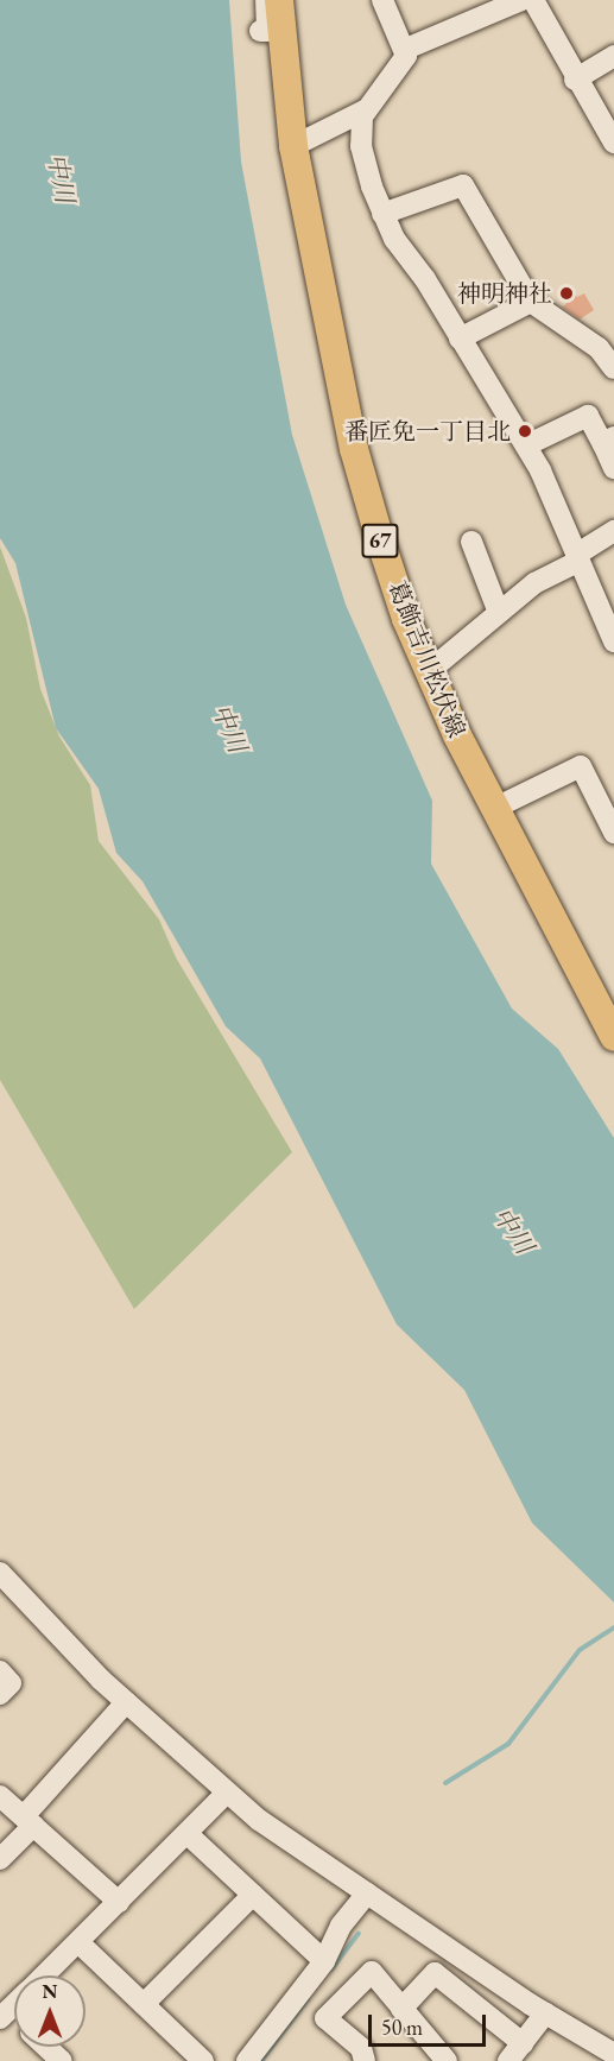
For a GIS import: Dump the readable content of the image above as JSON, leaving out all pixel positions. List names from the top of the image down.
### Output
{
  "streets": {
    "main road": ["67", "葛飾吉川松伏線"]
  },
  "water": ["中川"],
  "places": ["神明神社", "番匠免一丁目北"],
  "scale_bar": "50 m",
  "north": "top"
}
